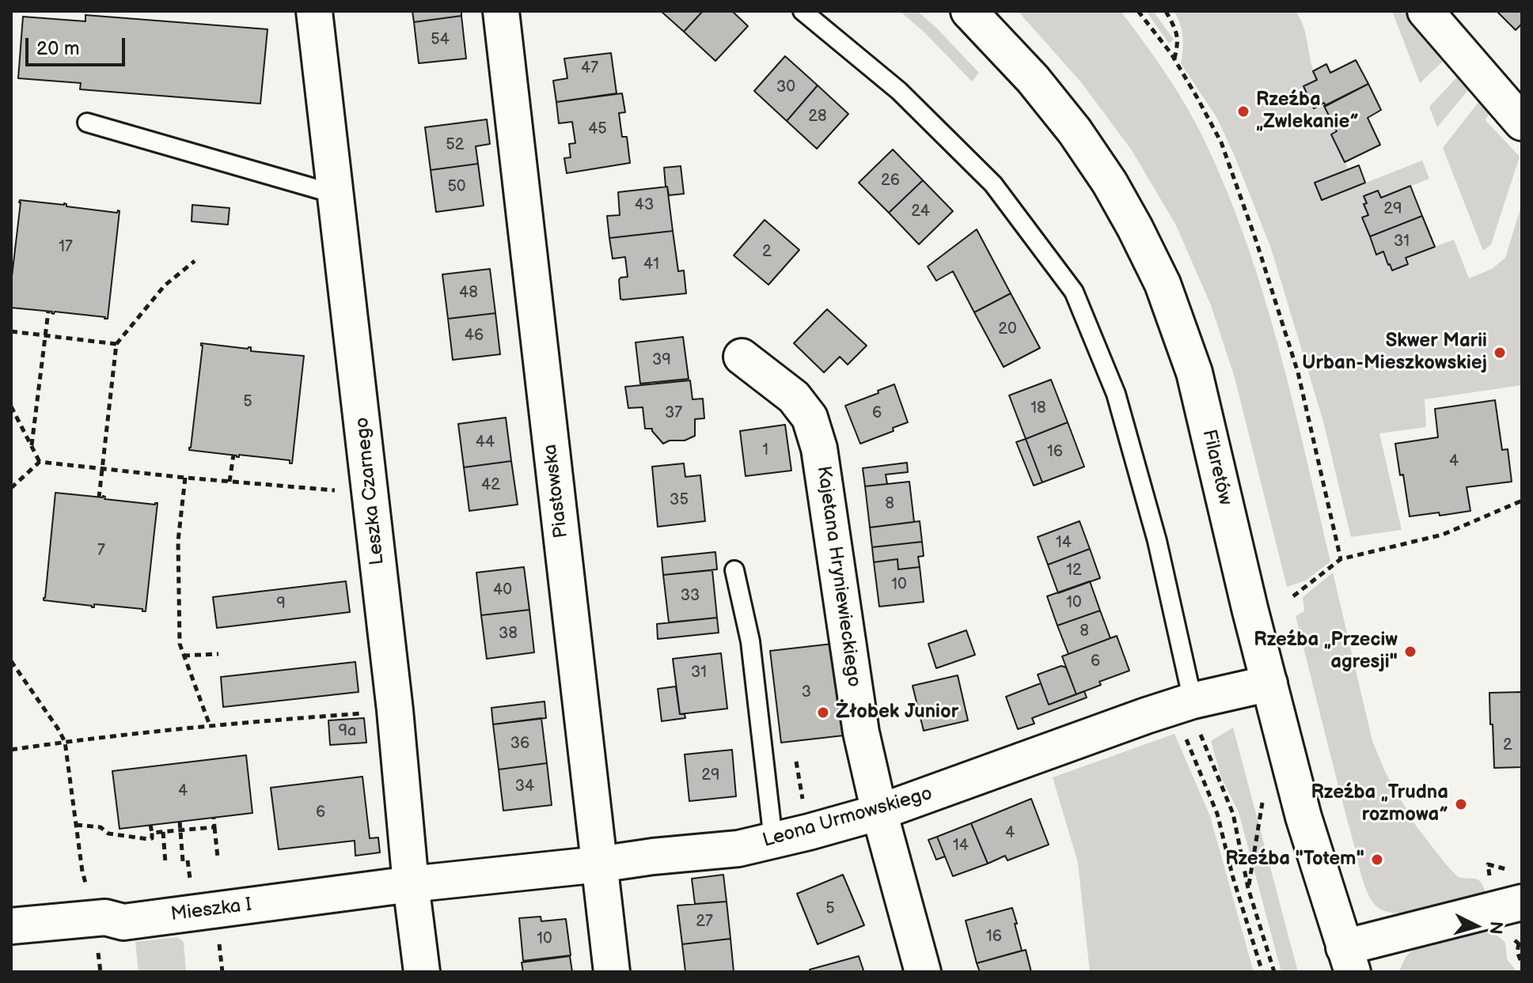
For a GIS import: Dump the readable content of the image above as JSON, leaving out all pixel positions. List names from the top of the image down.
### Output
{
  "streets": {
    "street": [
      "Filaretów",
      "Leszka Czarnego",
      "Piastowska",
      "Kajetana Hryniewieckiego",
      "Leona Urmowskiego",
      "Mieszka I"
    ]
  },
  "crossings": [
    ["Filaretów", "Leona Urmowskiego"],
    ["Leszka Czarnego", "Leona Urmowskiego"],
    ["Leszka Czarnego", "Mieszka I"],
    ["Piastowska", "Leona Urmowskiego"],
    ["Kajetana Hryniewieckiego", "Leona Urmowskiego"],
    ["Leona Urmowskiego", "Mieszka I"]
  ],
  "places": [
    "Rzeźba „Zwlekanie”",
    "Skwer Marii Urban-Mieszkowskiej",
    "Rzeźba „Przeciw agresji\"",
    "Żłobek Junior",
    "Rzeźba „Trudna rozmowa”",
    "Rzeźba \"Totem\""
  ],
  "house_numbers": [
    "54",
    "47",
    "30",
    "28",
    "45",
    "52",
    "26",
    "50",
    "43",
    "29",
    "24",
    "31",
    "17",
    "2",
    "41",
    "48",
    "20",
    "46",
    "39",
    "5",
    "18",
    "37",
    "6",
    "44",
    "1",
    "16",
    "4",
    "42",
    "35",
    "8",
    "14",
    "7",
    "12",
    "10",
    "40",
    "33",
    "10",
    "9",
    "8",
    "38",
    "6",
    "31",
    "3",
    "9a",
    "36",
    "2",
    "29",
    "34",
    "4",
    "6",
    "4",
    "14",
    "5",
    "27",
    "16",
    "10"
  ],
  "scale_bar": "20 m",
  "north": "right"
}
